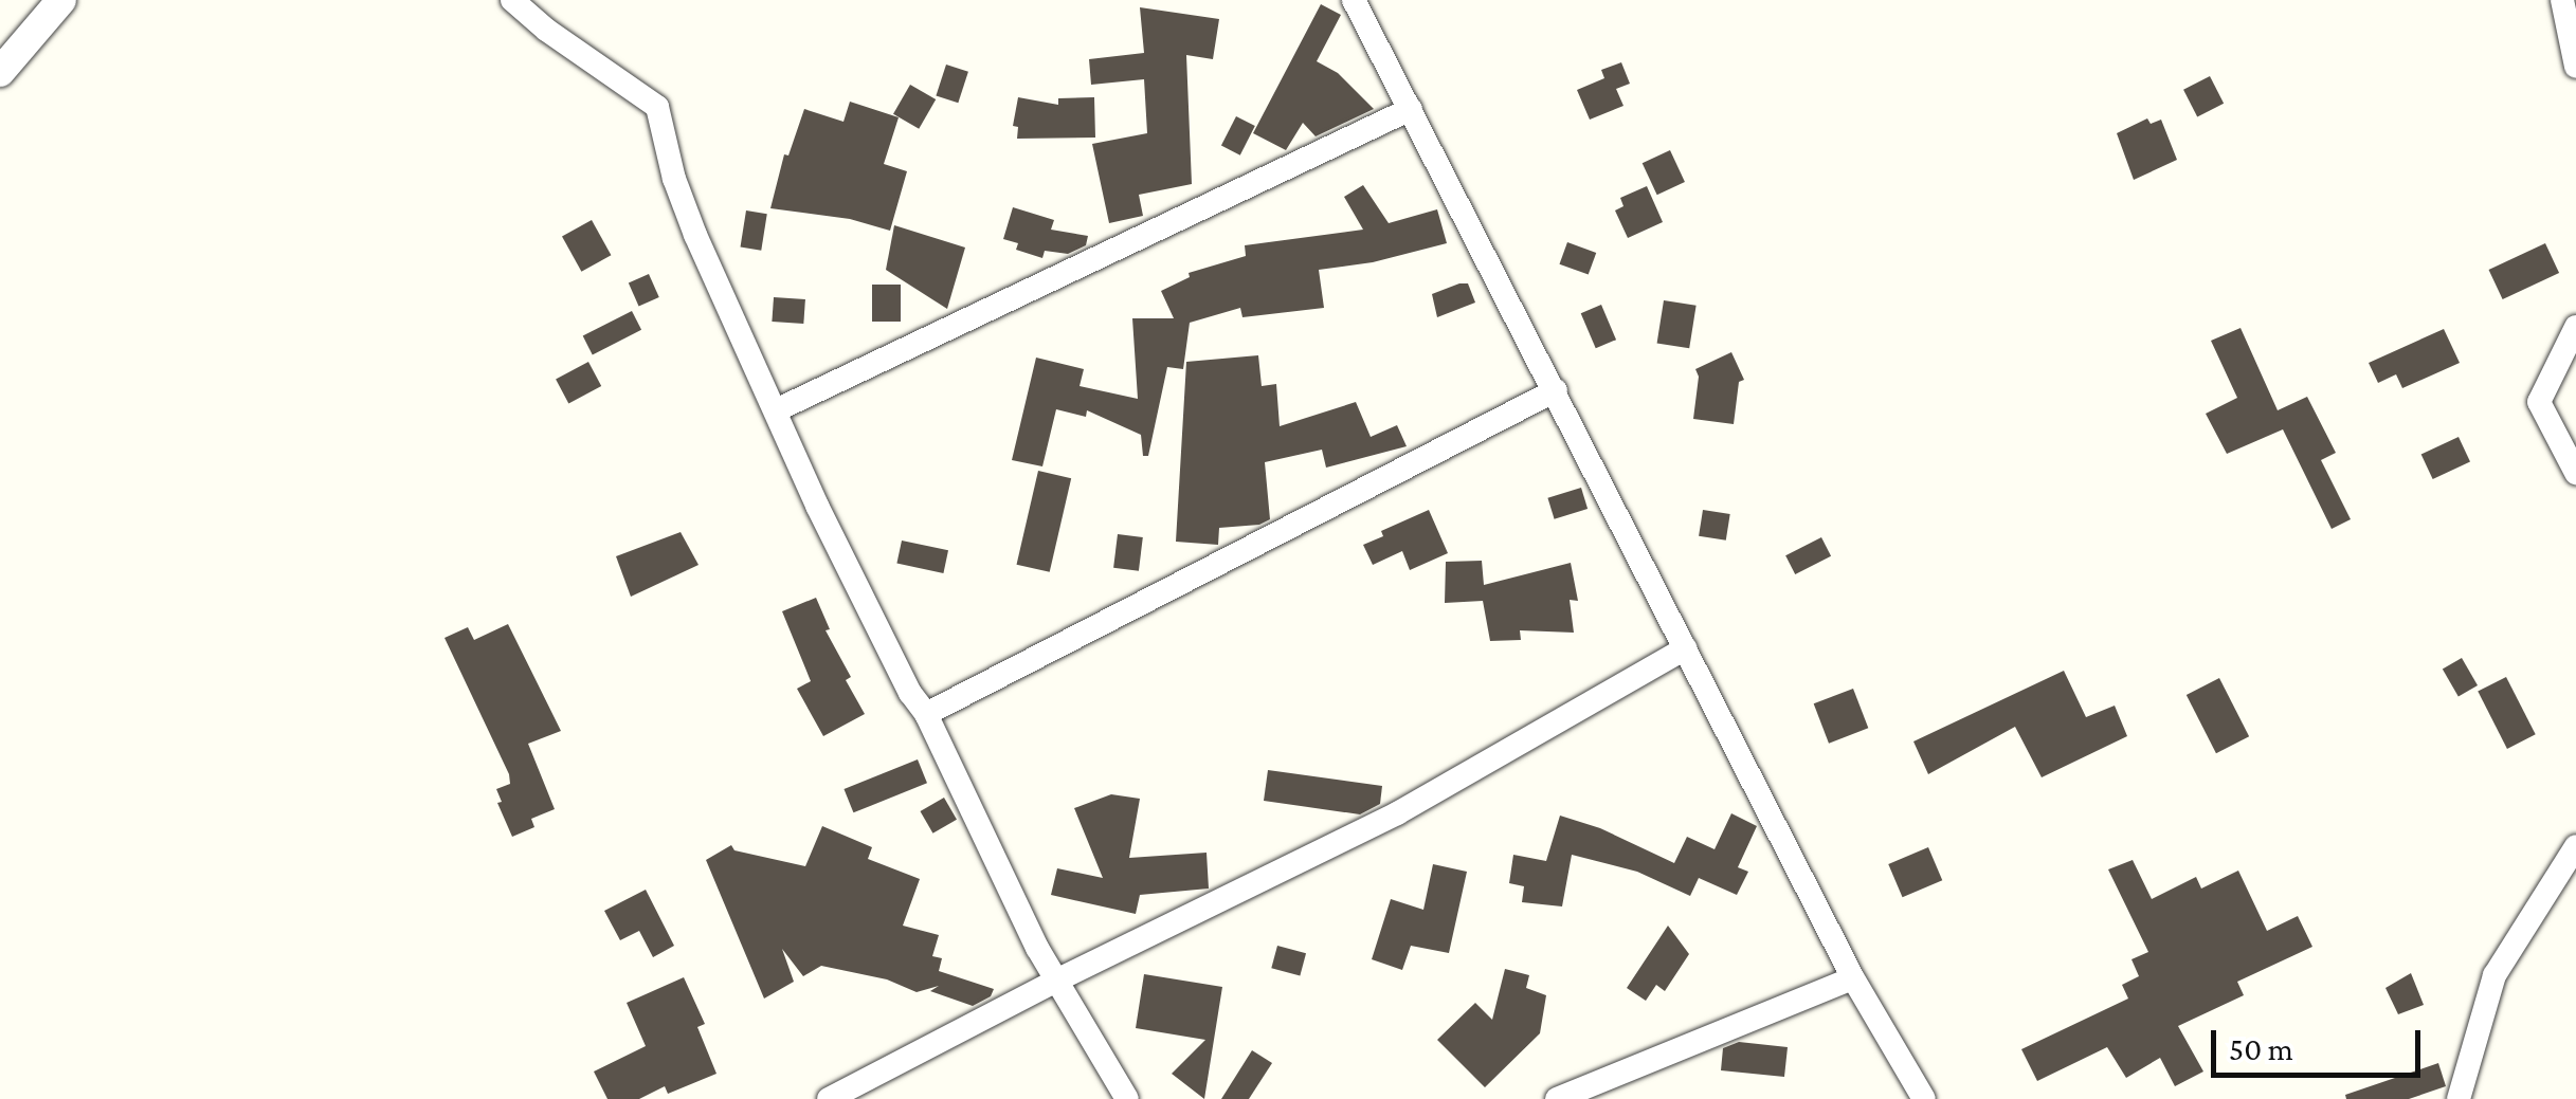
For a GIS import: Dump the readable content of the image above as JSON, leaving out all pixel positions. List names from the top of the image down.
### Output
{
  "scale_bar": "50 m"
}
